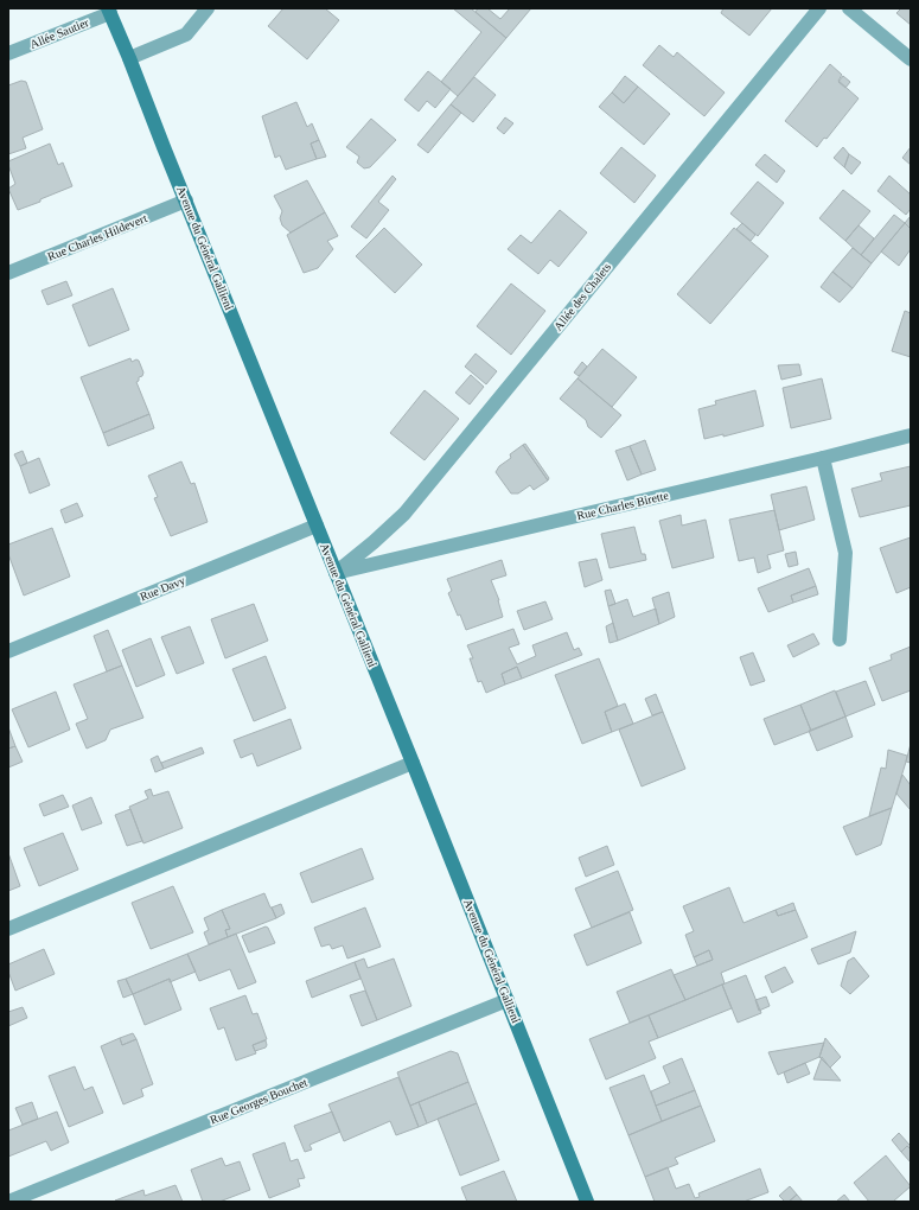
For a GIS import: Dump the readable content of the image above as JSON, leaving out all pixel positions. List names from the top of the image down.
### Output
{
  "streets": {
    "street": [
      "Allée Sautier",
      "Rue Charles Hildevert",
      "Avenue du Général Gallieni",
      "Allée des Chalets",
      "Rue Charles Birette",
      "Rue Davy",
      "Rue Georges Bouchet"
    ]
  },
  "crossings": [
    ["Allée Sautier", "Avenue du Général Gallieni"],
    ["Rue Charles Hildevert", "Avenue du Général Gallieni"],
    ["Avenue du Général Gallieni", "Allée des Chalets"],
    ["Avenue du Général Gallieni", "Rue Charles Birette"],
    ["Avenue du Général Gallieni", "Rue Davy"],
    ["Avenue du Général Gallieni", "Rue Georges Bouchet"],
    ["Allée des Chalets", "Rue Charles Birette"]
  ]
}
